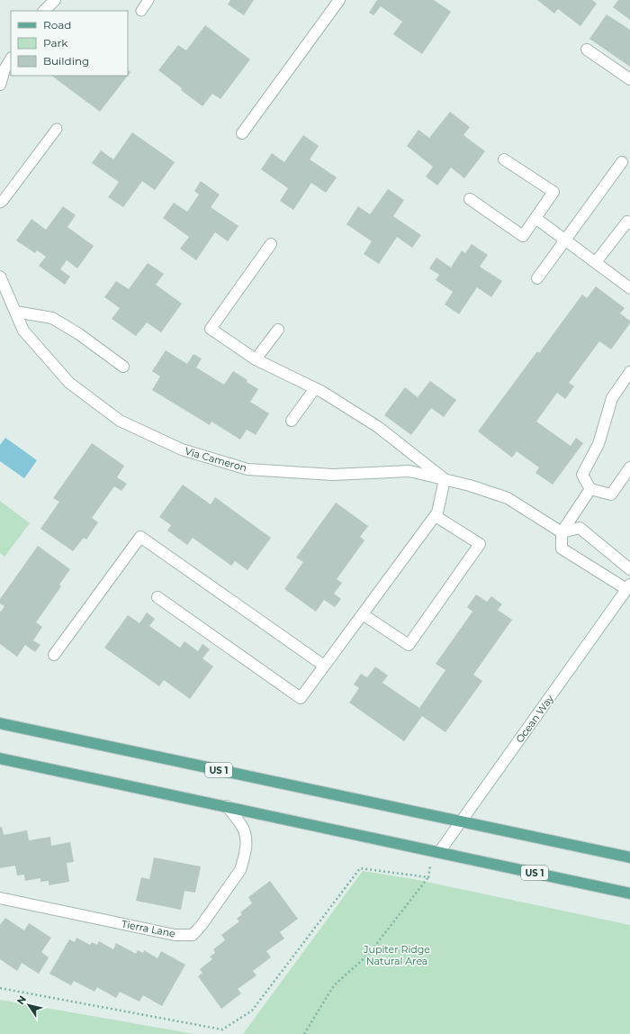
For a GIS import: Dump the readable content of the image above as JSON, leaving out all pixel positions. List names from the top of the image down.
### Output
{
  "streets": {
    "main road": ["US 1"],
    "street": ["Via Cameron", "Ocean Way", "Tierra Lane"]
  },
  "crossings": [
    ["Ocean Way", "US 1"],
    ["US 1", "Tierra Lane"]
  ],
  "parks": ["Jupiter Ridge Natural Area"],
  "legend": ["Road", "Park", "Building"],
  "north": "top left"
}
